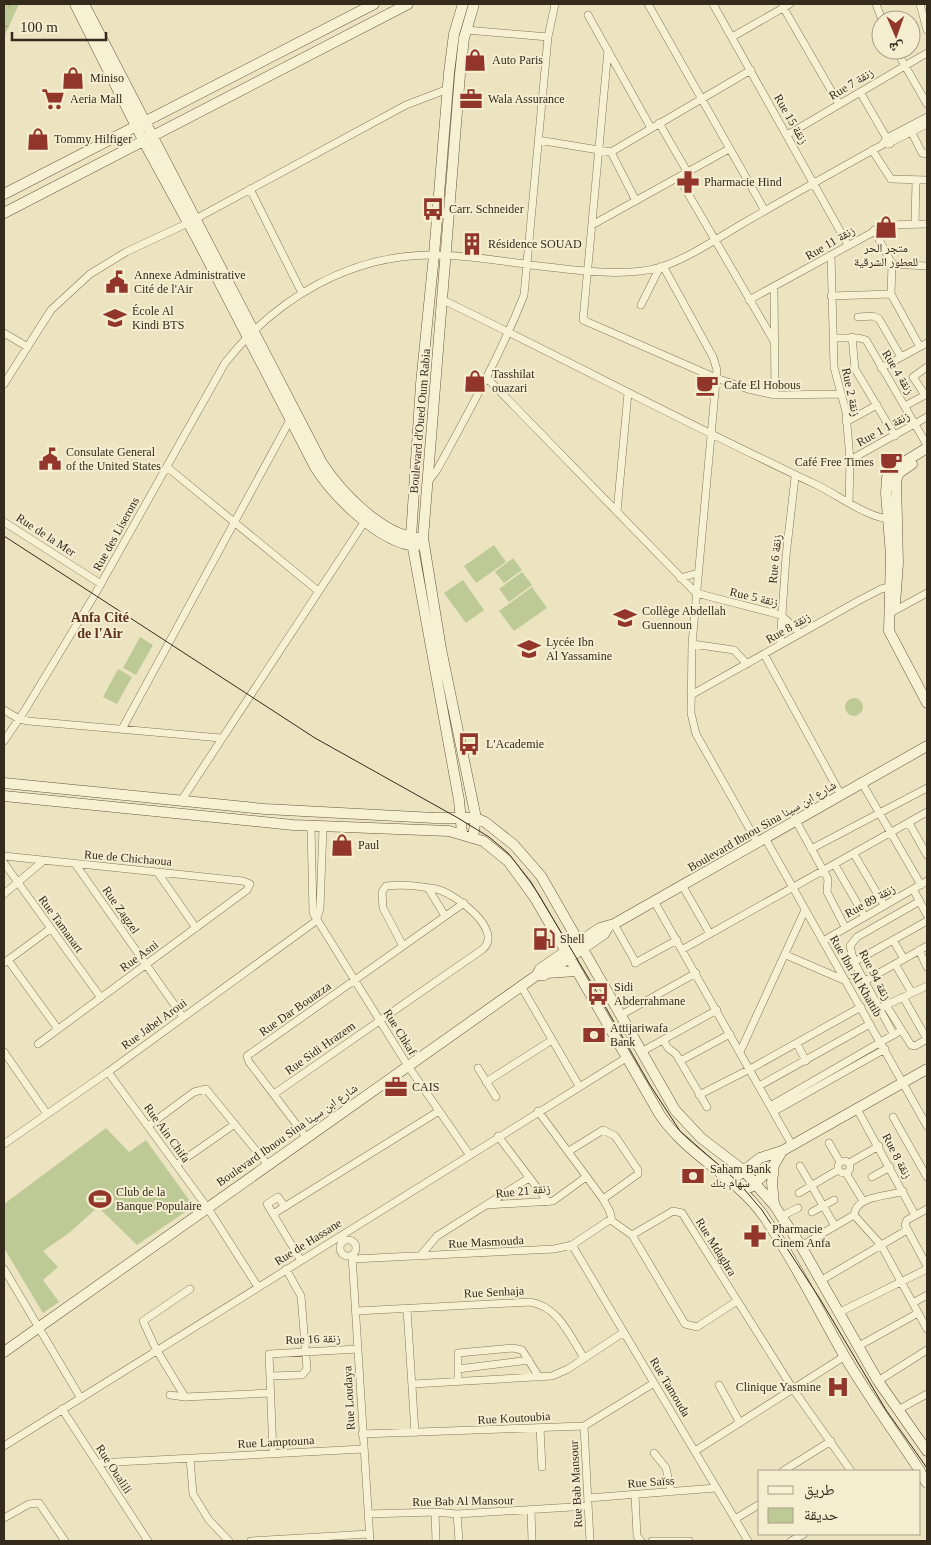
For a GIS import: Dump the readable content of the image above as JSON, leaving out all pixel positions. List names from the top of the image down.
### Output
{
  "streets": {
    "main road": ["Boulevard d'Oued Oum Rabia", "Boulevard Ibnou Sina شارع ابن سينا"],
    "street": [
      "Rue 7 زنقة",
      "Rue 15 زنقة",
      "Rue 11 زنقة",
      "Rue 4 زنقة",
      "Rue 2 زنقة",
      "Rue 1 زنقة 1",
      "Rue des Liserons",
      "Rue de la Mer",
      "Rue 6 زنقة",
      "Rue 5 زنقة",
      "Rue 8 زنقة",
      "Rue de Chichaoua",
      "Rue 89 زنقة",
      "Rue Zagzel",
      "Rue Tamanart",
      "Rue Asni",
      "Rue 94 زنقة",
      "Rue Ibn Al Khattib",
      "Rue Dar Bouazza",
      "Rue Jabel Aroui",
      "Rue Chkaf",
      "Rue Sidi Hrazem",
      "Rue Ain Chifa",
      "Rue 21 زنقة",
      "Rue de Hassane",
      "Rue Masmouda",
      "Rue Mdaghra",
      "Rue Senhaja",
      "Rue 16 زنقة",
      "Rue Tamouda",
      "Rue Loudaya",
      "Rue Koutoubia",
      "Rue Lamptouna",
      "Rue Oualili",
      "Rue Saïss",
      "Rue Bab Mansour",
      "Rue Bab Al Mansour"
    ]
  },
  "crossings": [
    ["Rue 7 زنقة", "Rue 15 زنقة"],
    ["Rue 15 زنقة", "Rue 11 زنقة"],
    ["Rue 11 زنقة", "Rue 2 زنقة"],
    ["Rue 4 زنقة", "Rue 1 زنقة 1"],
    ["Rue 2 زنقة", "Rue 1 زنقة 1"],
    ["Boulevard d'Oued Oum Rabia", "Rue des Liserons"],
    ["Rue des Liserons", "Rue de la Mer"],
    ["Rue des Liserons", "Rue Ibn Al Khattib"],
    ["Rue 6 زنقة", "Rue 5 زنقة"],
    ["Rue 6 زنقة", "Rue 8 زنقة"],
    ["Rue 5 زنقة", "Rue 8 زنقة"],
    ["Rue 5 زنقة", "Rue Ibn Al Khattib"],
    ["Rue 8 زنقة", "Rue Ibn Al Khattib"],
    ["Boulevard Ibnou Sina شارع ابن سينا", "Rue Ibn Al Khattib"],
    ["Boulevard Ibnou Sina شارع ابن سينا", "Rue Chkaf"],
    ["Boulevard Ibnou Sina شارع ابن سينا", "Rue Ain Chifa"],
    ["Rue de Chichaoua", "Rue Zagzel"],
    ["Rue de Chichaoua", "Rue Asni"],
    ["Rue 89 زنقة", "Rue Ibn Al Khattib"],
    ["Rue Zagzel", "Rue Asni"],
    ["Rue Zagzel", "Rue Jabel Aroui"],
    ["Rue Tamanart", "Rue Asni"],
    ["Rue Dar Bouazza", "Rue Chkaf"],
    ["Rue Dar Bouazza", "Rue Sidi Hrazem"],
    ["Rue Jabel Aroui", "Rue Chkaf"],
    ["Rue Jabel Aroui", "Rue Ain Chifa"],
    ["Rue Chkaf", "Rue Sidi Hrazem"],
    ["Rue Chkaf", "Rue de Hassane"],
    ["Rue Ain Chifa", "Rue de Hassane"],
    ["Rue de Hassane", "Rue Oualili"],
    ["Rue Masmouda", "Rue Tamouda"],
    ["Rue Masmouda", "Rue Loudaya"],
    ["Rue Senhaja", "Rue Loudaya"],
    ["Rue 16 زنقة", "Rue Loudaya"],
    ["Rue Tamouda", "Rue Koutoubia"],
    ["Rue Tamouda", "Rue Saïss"],
    ["Rue Loudaya", "Rue Koutoubia"],
    ["Rue Loudaya", "Rue Lamptouna"],
    ["Rue Loudaya", "Rue Bab Al Mansour"],
    ["Rue Koutoubia", "Rue Bab Mansour"],
    ["Rue Lamptouna", "Rue Oualili"],
    ["Rue Saïss", "Rue Bab Mansour"],
    ["Rue Bab Mansour", "Rue Bab Al Mansour"]
  ],
  "districts": ["Anfa Cité de l'Air"],
  "places": {
    "shop": [
      "Auto Paris",
      "Miniso",
      "Tommy Hilfiger",
      "متجر الحر للعطور الشرقية",
      "Tasshilat ouazari",
      "Paul"
    ],
    "supermarket": ["Aeria Mall"],
    "office": ["Wala Assurance", "CAIS"],
    "pharmacy": ["Pharmacie Hind", "Pharmacie Cinem Anfa"],
    "bus stop": ["Carr. Schneider", "L'Academie", "Sidi Abderrahmane"],
    "building": ["Résidence SOUAD"],
    "public building": ["Annexe Administrative Cité de l'Air", "Consulate General of the United States"],
    "school or university": ["École Al Kindi BTS", "Collège Abdellah Guennoun", "Lycée Ibn Al Yassamine"],
    "cafe": ["Cafe El Hobous", "Café Free Times"],
    "fuel station": ["Shell"],
    "bank": ["Attijariwafa Bank", "Saham Bank سهام بنك"],
    "sports": ["Club de la Banque Populaire"],
    "hospital": ["Clinique Yasmine"]
  },
  "legend": ["طريق", "حديقة"],
  "scale_bar": "100 m",
  "north": "bottom"
}
